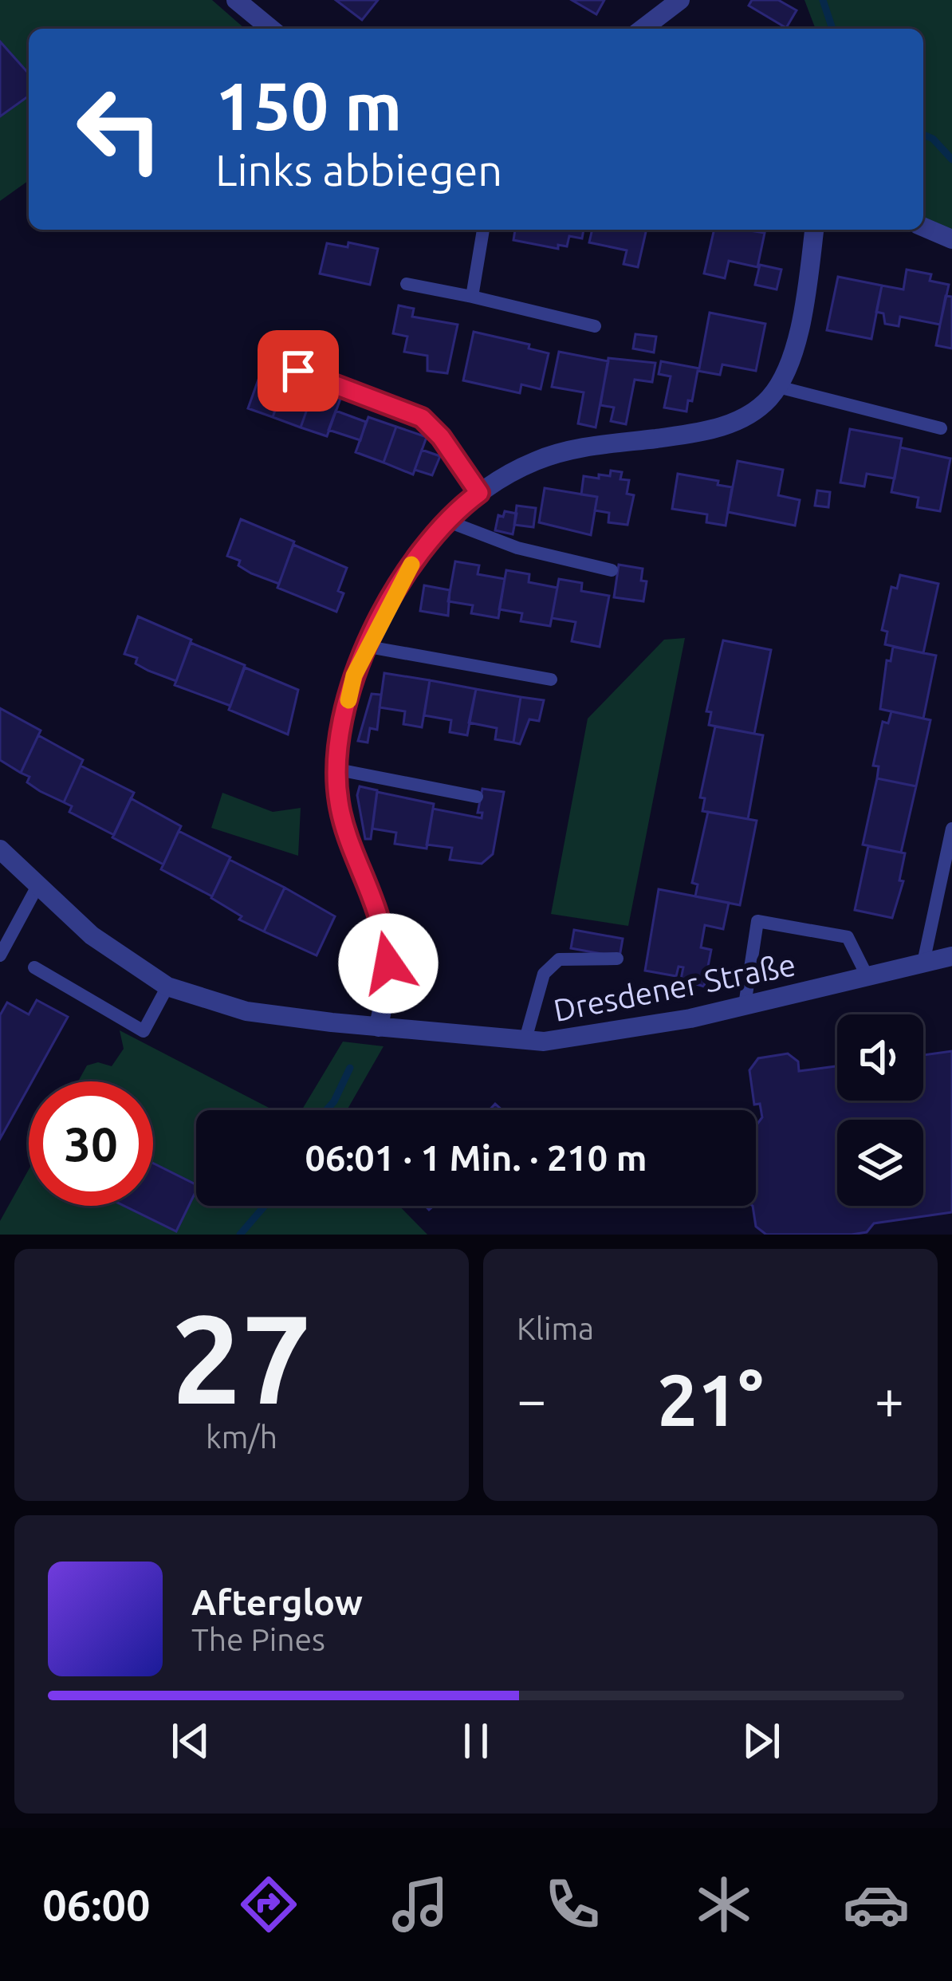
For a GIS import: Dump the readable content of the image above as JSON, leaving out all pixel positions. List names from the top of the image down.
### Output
{
  "streets": {
    "street": ["Dresdener Straße"]
  },
  "page": {
    "turn": ["150 m", "Links abbiegen"],
    "limit": "30",
    "trip": "06:01 · 1 Min. · 210 m",
    "tile": [
      ["27", "km/h"],
      "Klima"
    ],
    "heat": ["−", "21°", "+"],
    "song": ["Afterglow", "The Pines"],
    "tabs": "06:00"
  }
}
